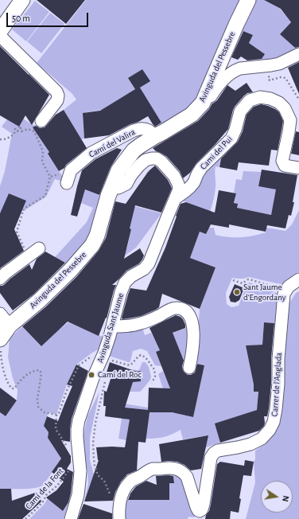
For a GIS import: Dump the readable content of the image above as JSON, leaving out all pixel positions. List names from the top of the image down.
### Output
{
  "streets": {
    "main road": ["Avinguda del Pessebre"],
    "street": [
      "Camí del Valira",
      "Cami del Pui",
      "Avinguda Sant Jaume",
      "Carrer de l'Anglada"
    ],
    "path": ["Camí de la Font"]
  },
  "crossings": [
    ["Avinguda del Pessebre", "Camí del Valira"],
    ["Avinguda del Pessebre", "Avinguda Sant Jaume"],
    ["Cami del Pui", "Avinguda Sant Jaume"]
  ],
  "places": ["Sant Jaume d'Engordany", "Camí del Roc"],
  "scale_bar": "50 m",
  "north": "right"
}
